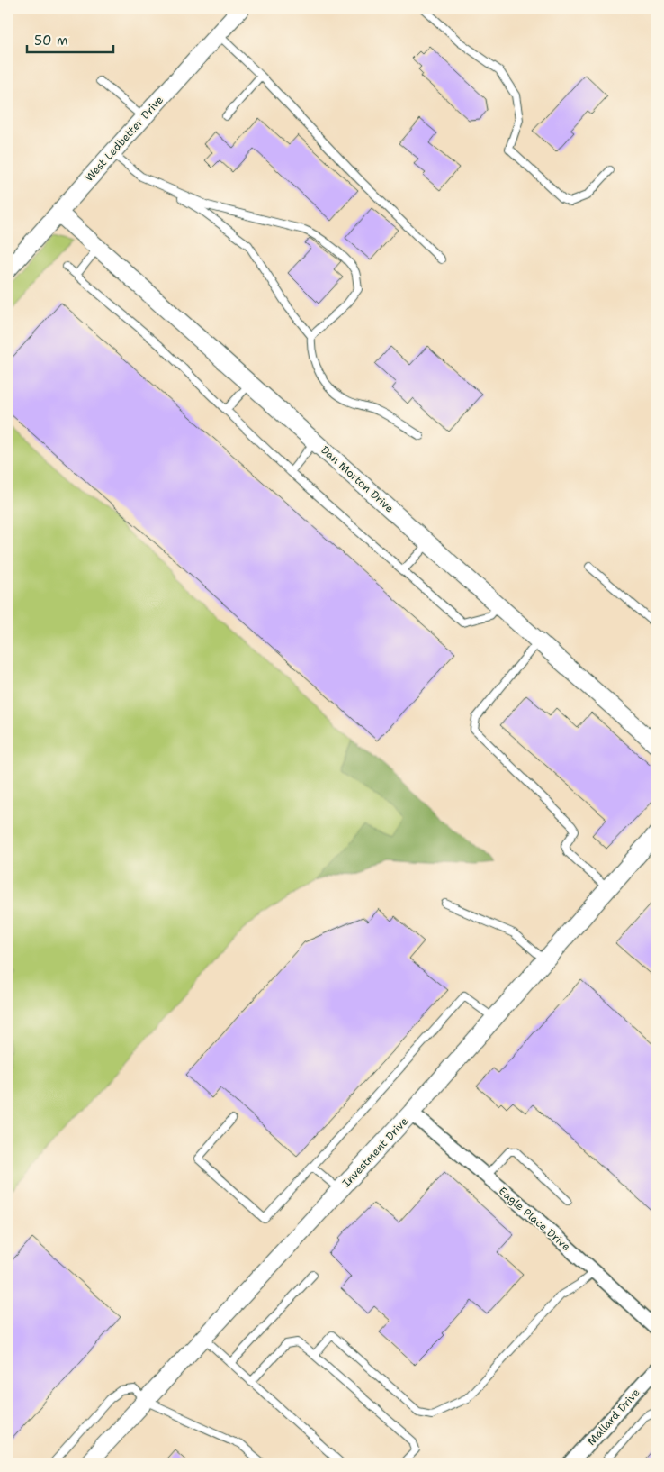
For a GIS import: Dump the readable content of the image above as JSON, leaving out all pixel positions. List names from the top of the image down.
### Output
{
  "streets": {
    "street": [
      "West Ledbetter Drive",
      "Dan Morton Drive",
      "Investment Drive",
      "Eagle Place Drive",
      "Mallard Drive"
    ]
  },
  "crossings": [
    ["West Ledbetter Drive", "Dan Morton Drive"],
    ["Investment Drive", "Eagle Place Drive"]
  ],
  "scale_bar": "50 m"
}
